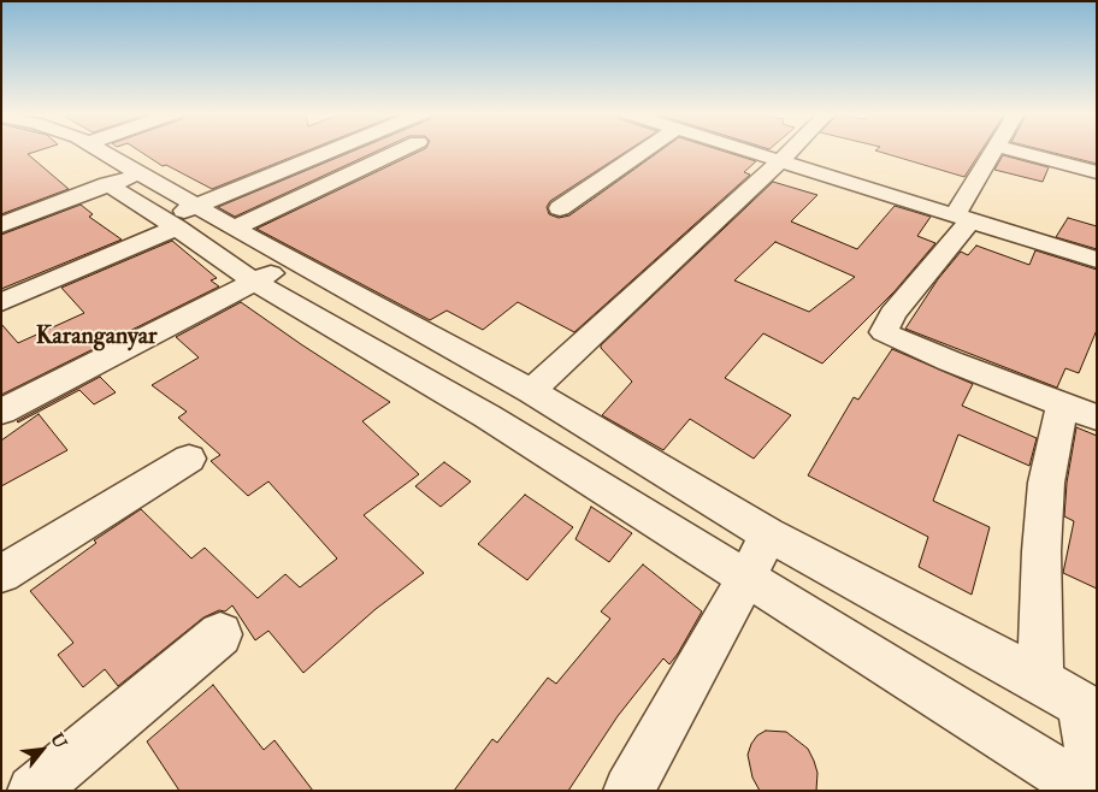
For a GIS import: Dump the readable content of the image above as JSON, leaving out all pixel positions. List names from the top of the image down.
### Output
{
  "districts": ["Karanganyar"],
  "north": "top right"
}
